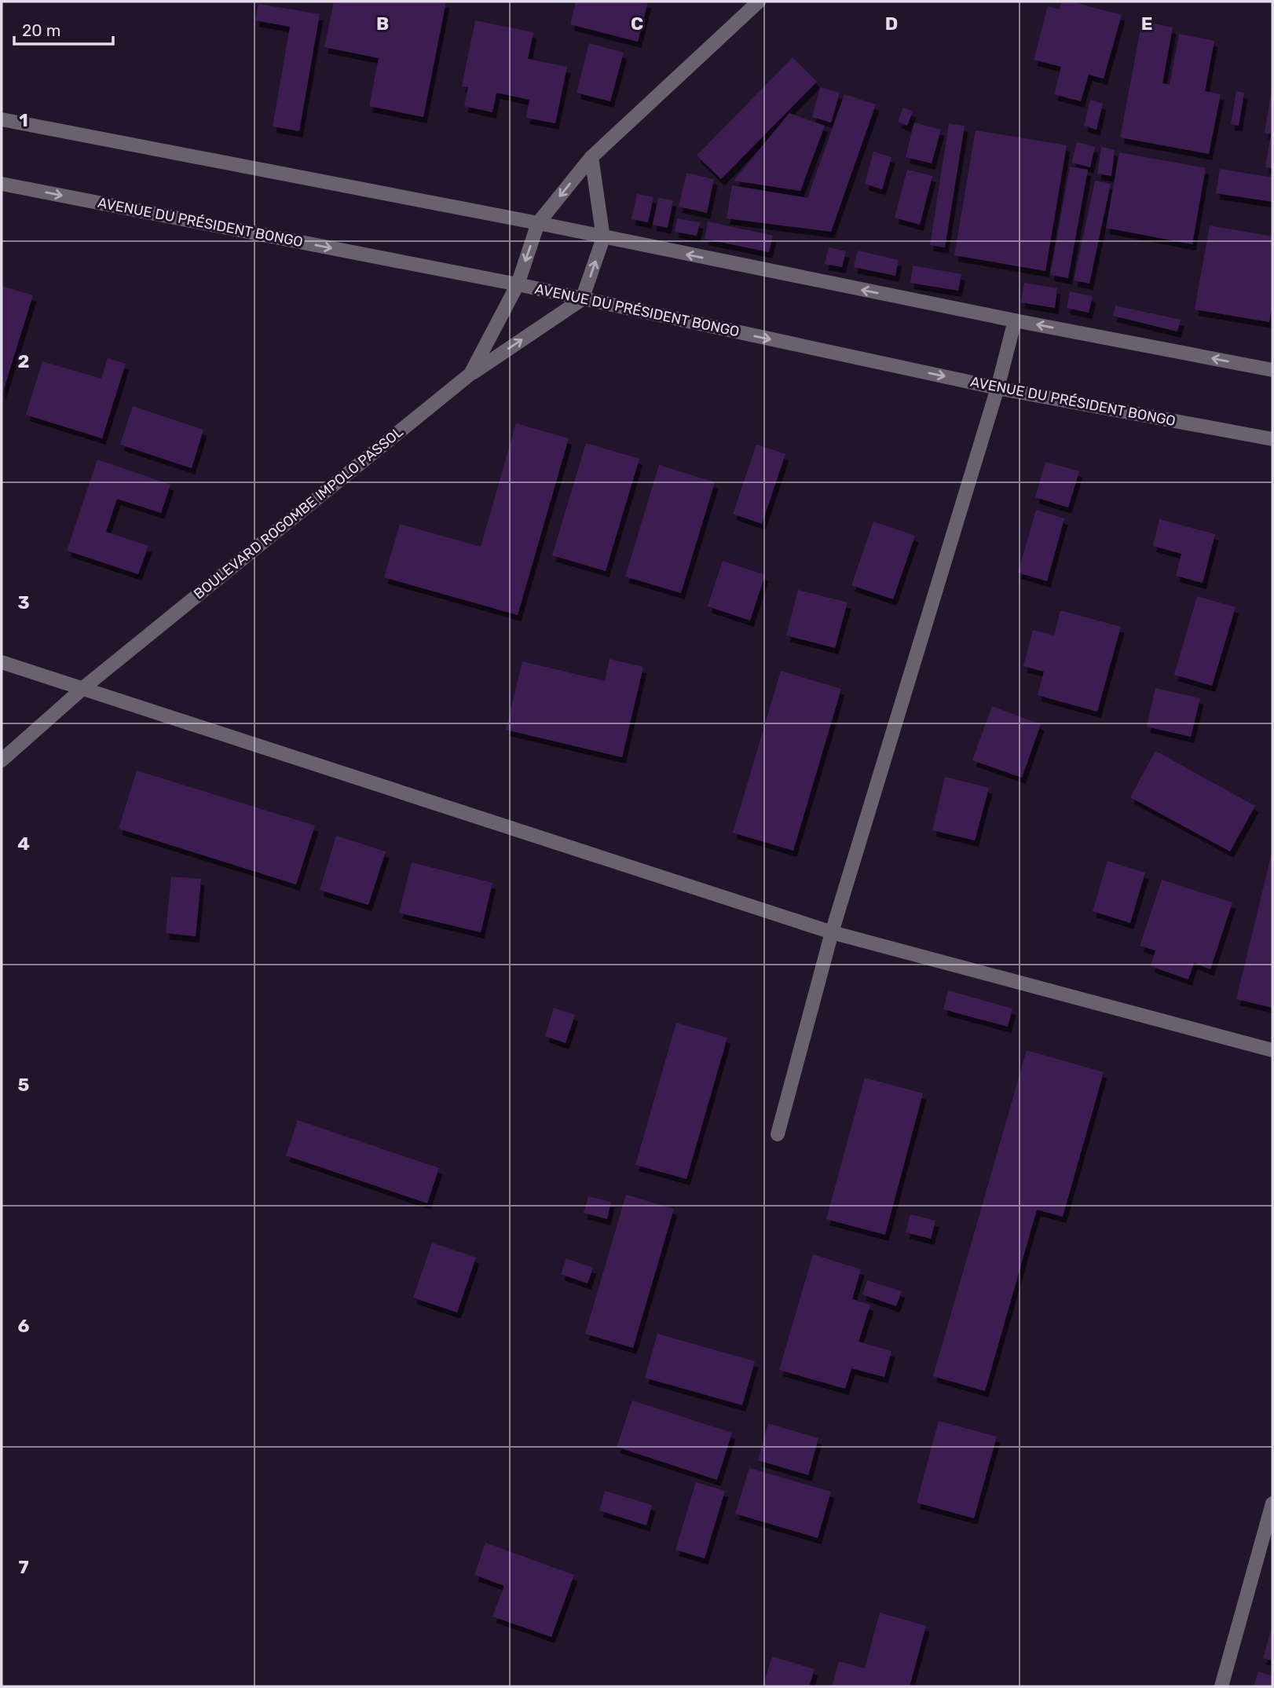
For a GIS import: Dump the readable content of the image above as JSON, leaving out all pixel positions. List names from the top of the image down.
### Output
{
  "streets": {
    "street": ["AVENUE DU PRÉSIDENT BONGO", "BOULEVARD ROGOMBE IMPOLO PASSOL"]
  },
  "crossings": [
    ["AVENUE DU PRÉSIDENT BONGO", "BOULEVARD ROGOMBE IMPOLO PASSOL"]
  ],
  "scale_bar": "20 m",
  "grid": {
    "columns": [
      "B",
      "C",
      "D",
      "E"
    ],
    "rows": [
      "1",
      "2",
      "3",
      "4",
      "5",
      "6",
      "7"
    ]
  }
}
